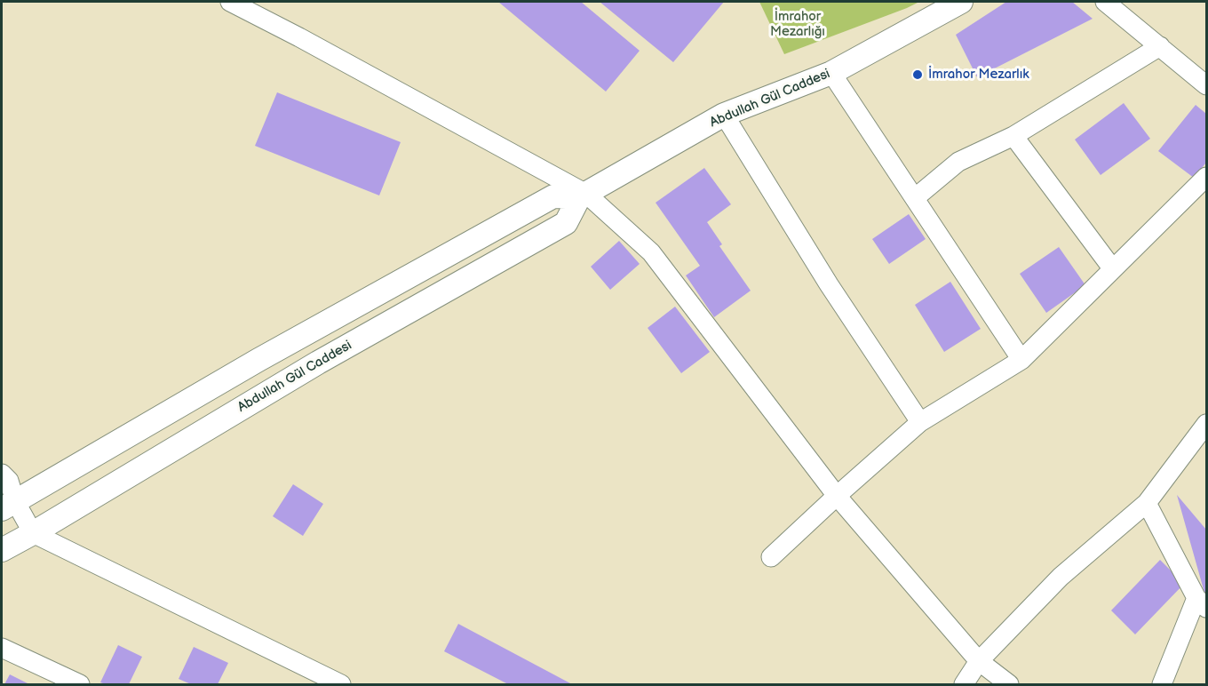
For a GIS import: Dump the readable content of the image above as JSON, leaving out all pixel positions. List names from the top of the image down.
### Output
{
  "streets": {
    "street": ["Abdullah Gül Caddesi"]
  },
  "parks": ["İmrahor Mezarlığı"],
  "places": ["İmrahor Mezarlık"]
}
